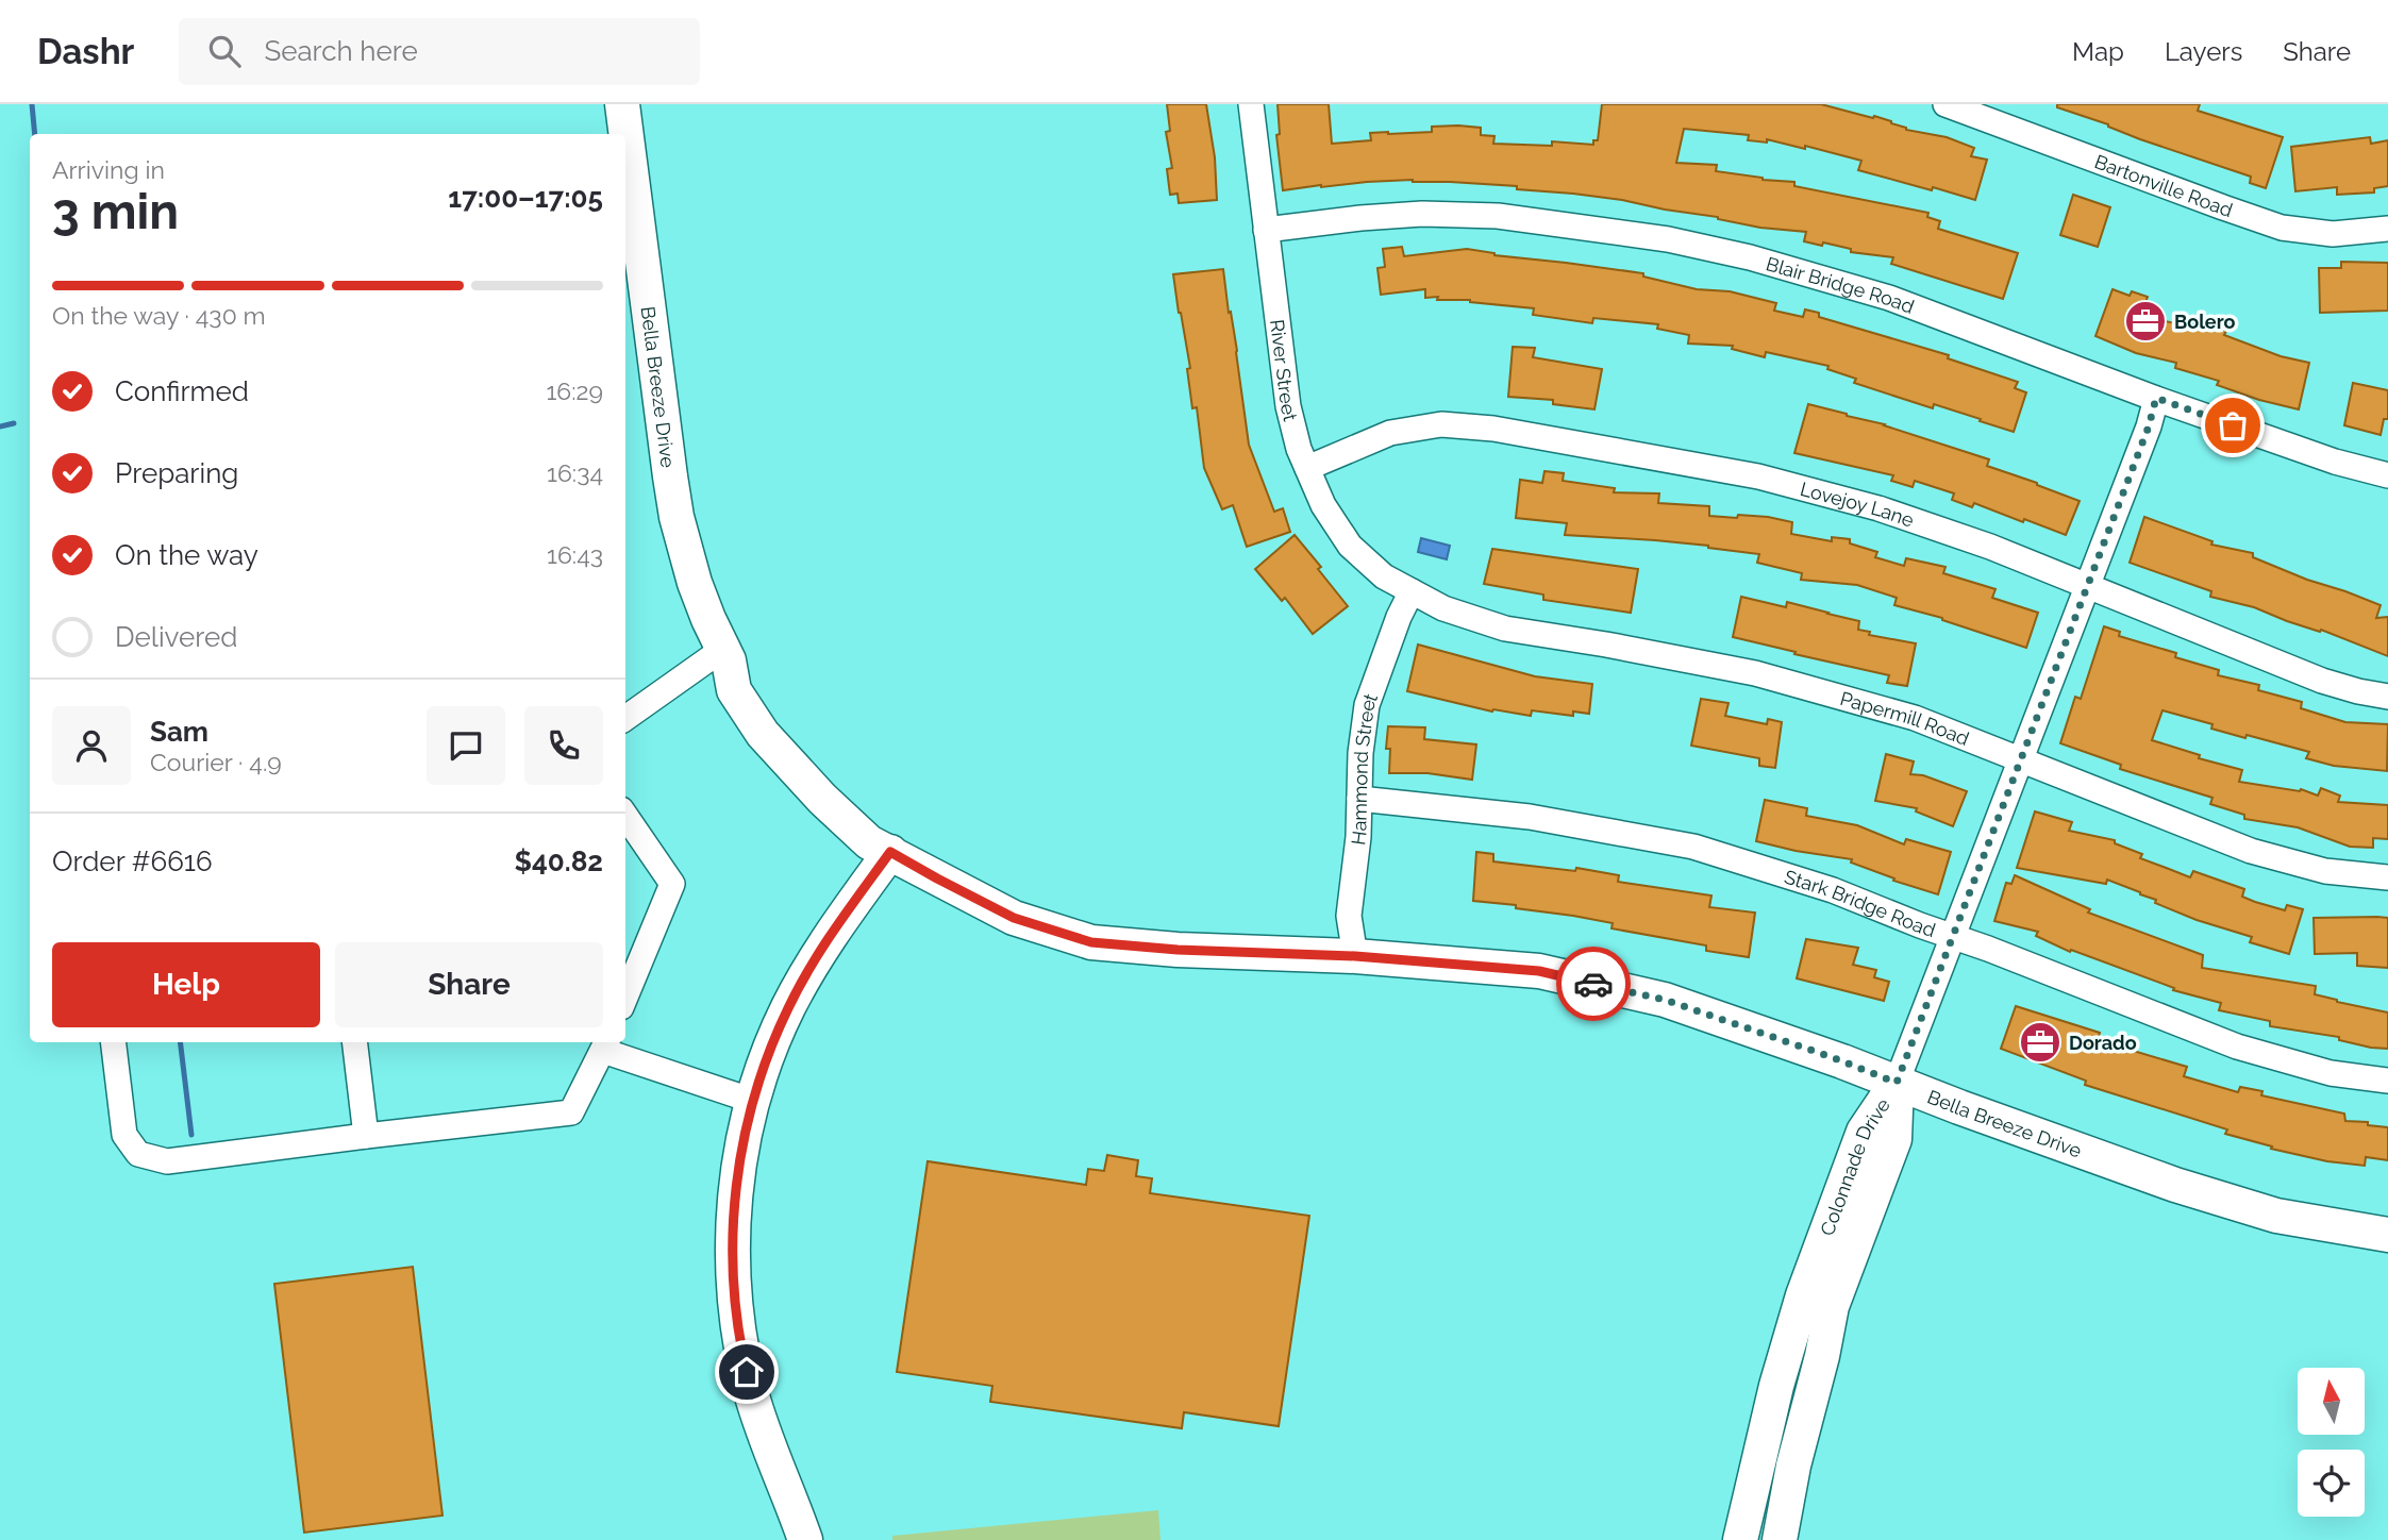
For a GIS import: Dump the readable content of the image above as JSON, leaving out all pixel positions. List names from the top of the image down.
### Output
{
  "streets": {
    "street": [
      "Bartonville Road",
      "Blair Bridge Road",
      "River Street",
      "Bella Breeze Drive",
      "Lovejoy Lane",
      "Papermill Road",
      "Hammond Street",
      "Stark Bridge Road",
      "Colonnade Drive"
    ]
  },
  "crossings": [
    ["Blair Bridge Road", "River Street"],
    ["River Street", "Lovejoy Lane"],
    ["River Street", "Papermill Road"],
    ["River Street", "Hammond Street"],
    ["Bella Breeze Drive", "Hammond Street"],
    ["Bella Breeze Drive", "Colonnade Drive"],
    ["Papermill Road", "Hammond Street"],
    ["Hammond Street", "Stark Bridge Road"]
  ],
  "places": {
    "office": ["Bolero", "Dorado"]
  },
  "north": "top",
  "page": {
    "header": "Dashr",
    "search": "Search here",
    "nav": ["Map", "Layers", "Share"],
    "heading": ["3 min", "Arriving in", "17:00–17:05"],
    "panel": [
      "Sam",
      "Courier · 4.9",
      "Order #6616",
      "$40.82"
    ],
    "bar": "On the way · 430 m",
    "list": [
      ["Confirmed", "16:29"],
      ["Preparing", "16:34"],
      ["On the way", "16:43"],
      "Delivered"
    ],
    "buttons": ["Help", "Share"]
  }
}
